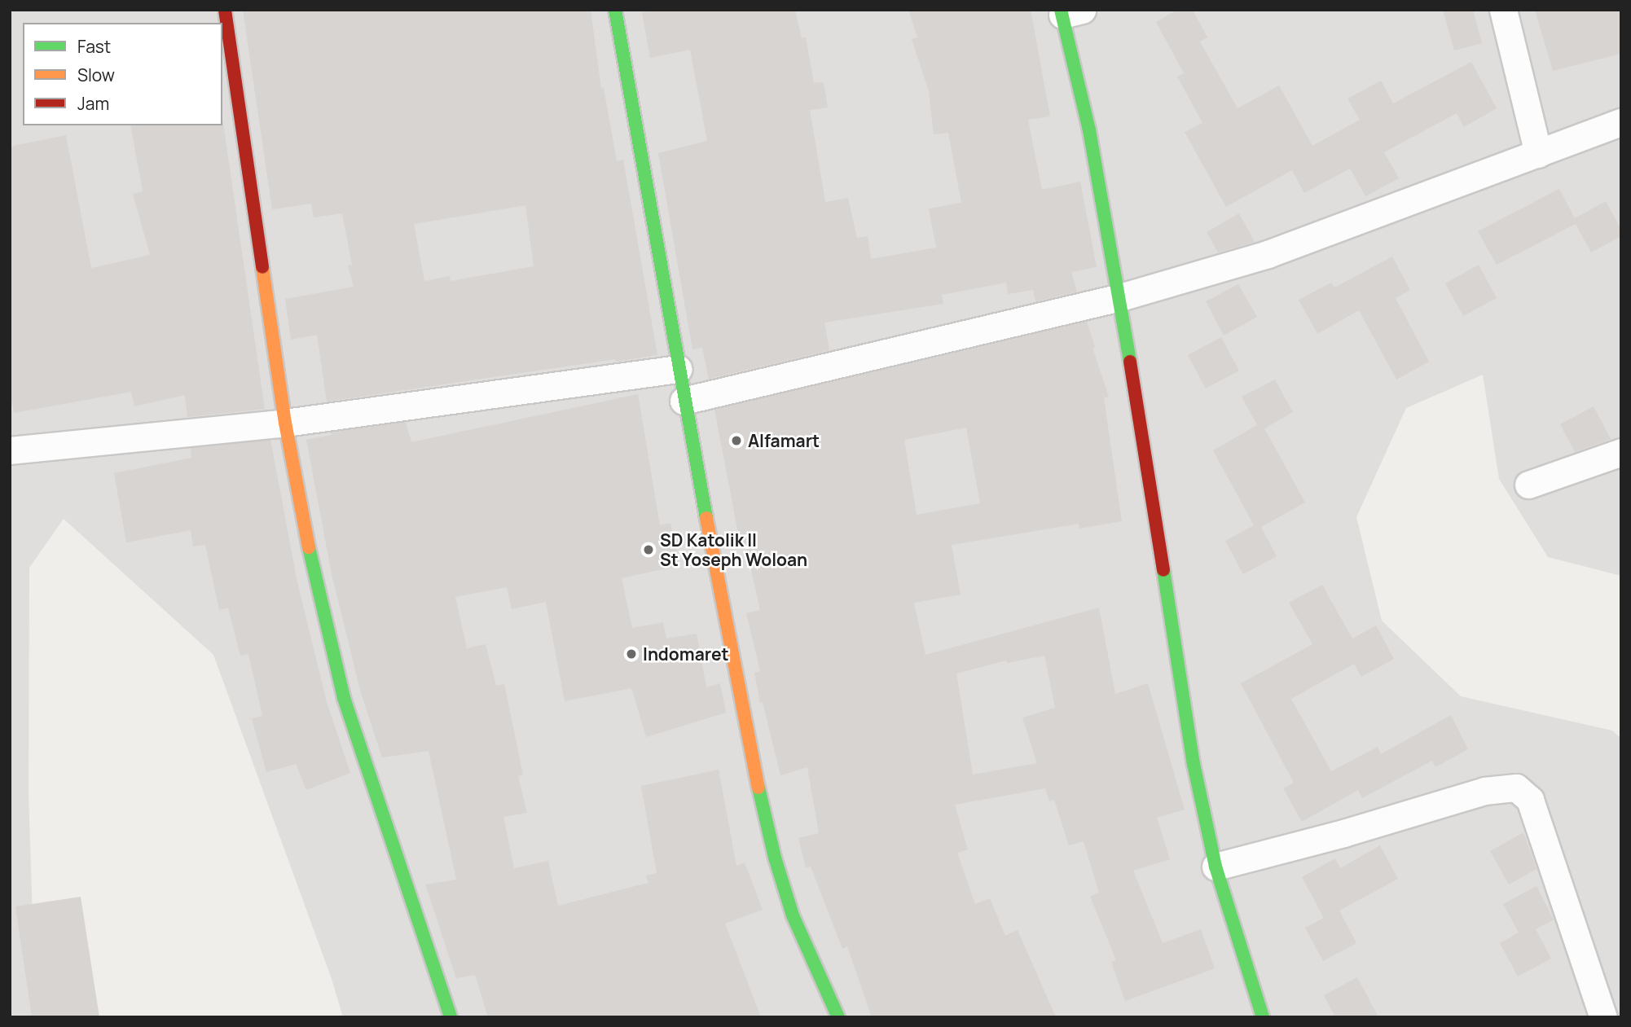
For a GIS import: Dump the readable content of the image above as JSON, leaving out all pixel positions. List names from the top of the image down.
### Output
{
  "places": ["Alfamart", "SD Katolik II St Yoseph Woloan", "Indomaret"],
  "legend": ["Fast", "Slow", "Jam"]
}
